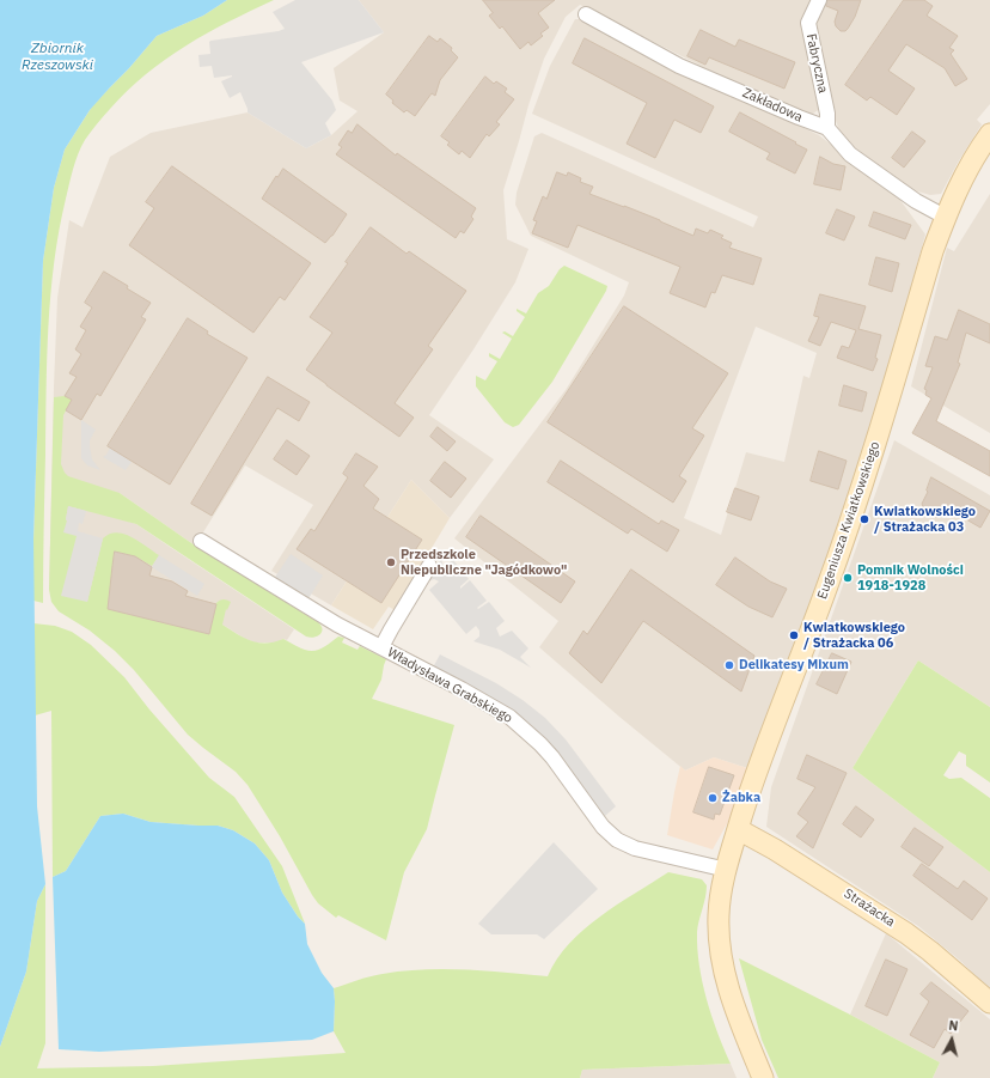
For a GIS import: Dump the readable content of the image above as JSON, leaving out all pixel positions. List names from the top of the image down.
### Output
{
  "streets": {
    "street": [
      "Fabryczna",
      "Zakładowa",
      "Eugeniusza Kwiatkowskiego",
      "Władysława Grabskiego",
      "Strażacka"
    ]
  },
  "crossings": [
    ["Fabryczna", "Zakładowa"],
    ["Zakładowa", "Eugeniusza Kwiatkowskiego"],
    ["Eugeniusza Kwiatkowskiego", "Władysława Grabskiego"],
    ["Eugeniusza Kwiatkowskiego", "Strażacka"]
  ],
  "water": ["Zbiornik Rzeszowski"],
  "places": [
    "Kwiatkowskiego / Strażacka 03",
    "Przedszkole Niepubliczne \"Jagódkowo\"",
    "Pomnik Wolności 1918-1928",
    "Kwiatkowskiego / Strażacka 06",
    "Delikatesy Mixum",
    "Żabka"
  ],
  "north": "top"
}
